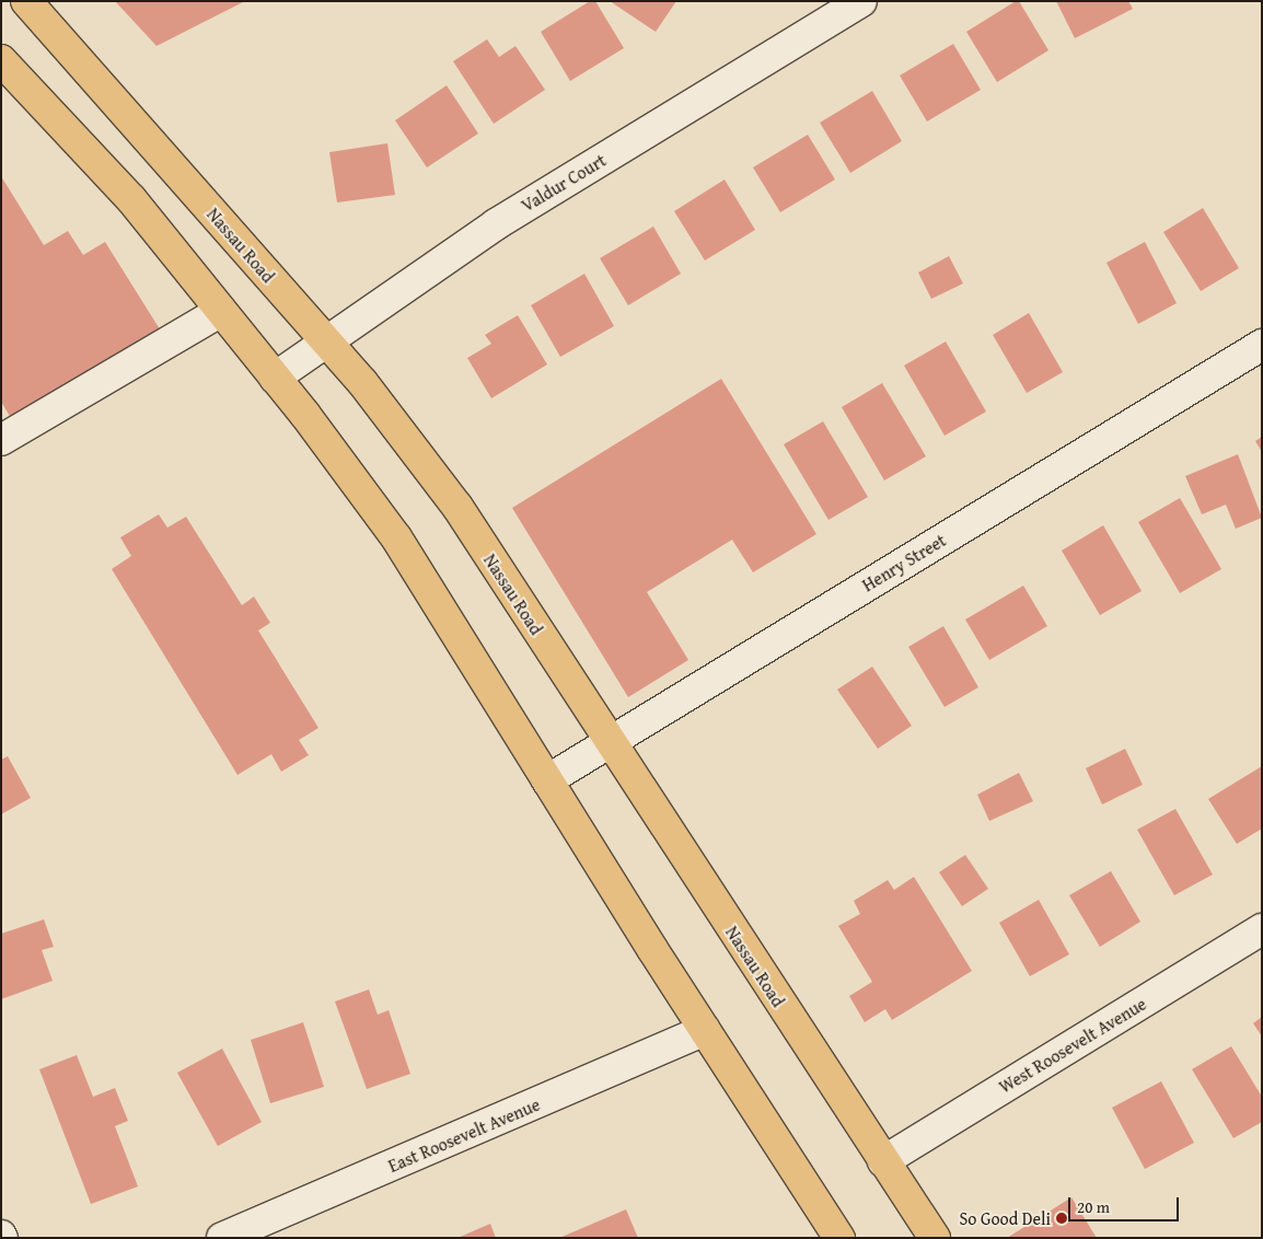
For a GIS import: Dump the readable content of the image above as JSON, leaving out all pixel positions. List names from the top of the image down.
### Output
{
  "streets": {
    "main road": ["Nassau Road"],
    "street": [
      "Valdur Court",
      "Henry Street",
      "West Roosevelt Avenue",
      "East Roosevelt Avenue"
    ]
  },
  "crossings": [
    ["Valdur Court", "Nassau Road"],
    ["Nassau Road", "Henry Street"],
    ["Nassau Road", "West Roosevelt Avenue"]
  ],
  "places": ["So Good Deli"],
  "scale_bar": "20 m"
}
